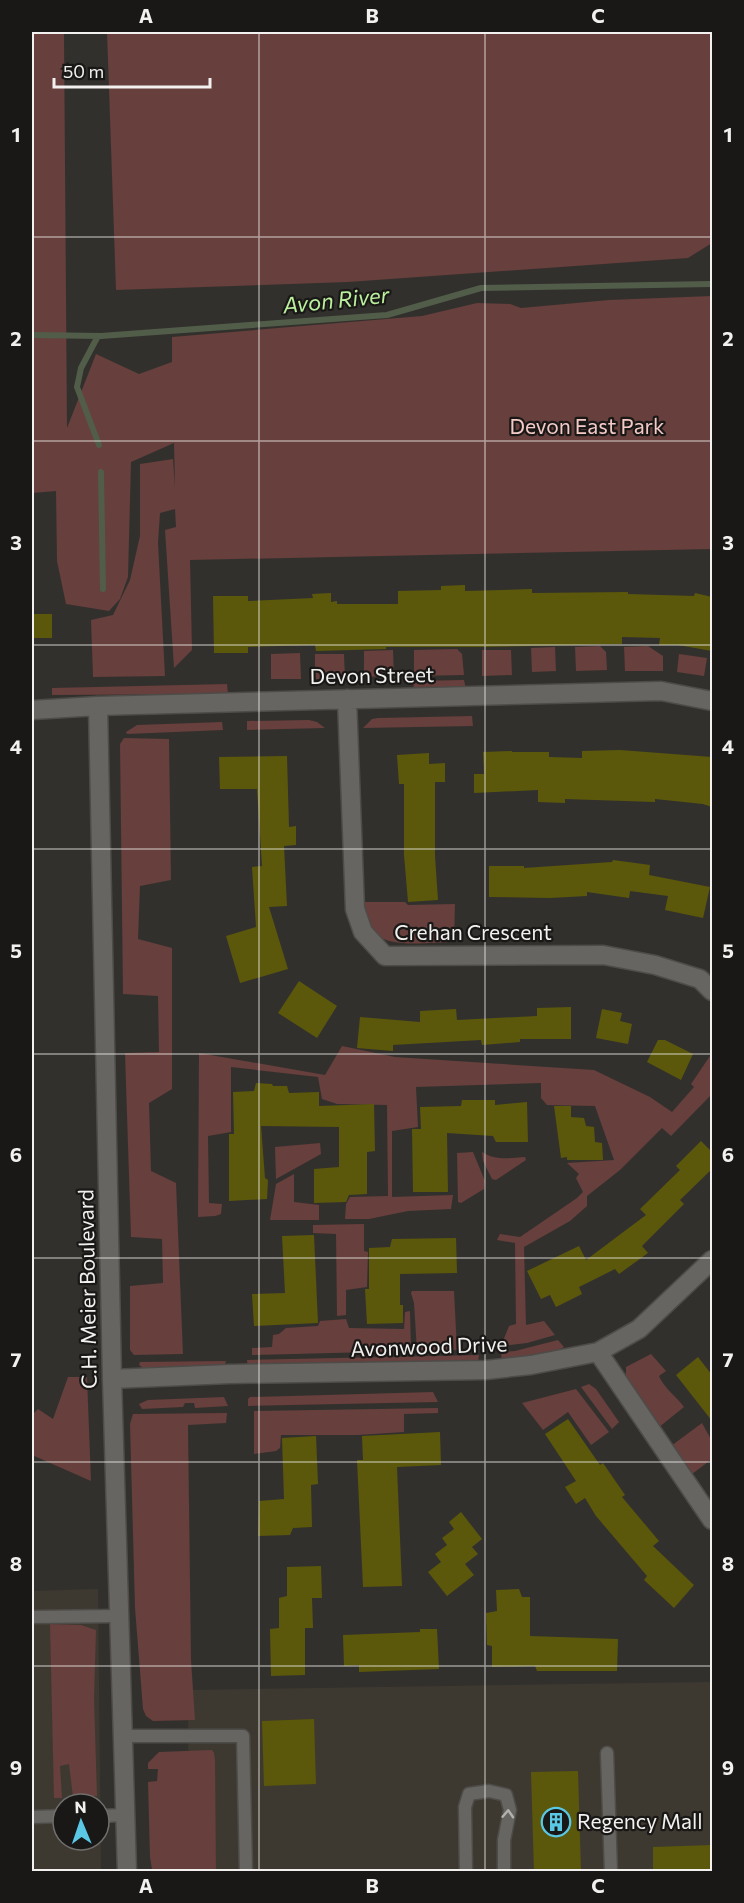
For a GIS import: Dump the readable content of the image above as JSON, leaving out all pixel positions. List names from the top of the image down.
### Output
{
  "streets": {
    "street": [
      "Devon Street",
      "Crehan Crescent",
      "C.H. Meier Boulevard",
      "Avonwood Drive"
    ]
  },
  "crossings": [
    ["Devon Street", "Crehan Crescent"],
    ["Devon Street", "C.H. Meier Boulevard"],
    ["C.H. Meier Boulevard", "Avonwood Drive"]
  ],
  "water": ["Avon River"],
  "parks": ["Devon East Park"],
  "places": {
    "building": ["Regency Mall"]
  },
  "scale_bar": "50 m",
  "north": "top",
  "grid": {
    "columns": ["A", "B", "C"],
    "rows": [
      "1",
      "2",
      "3",
      "4",
      "5",
      "6",
      "7",
      "8",
      "9"
    ]
  }
}
